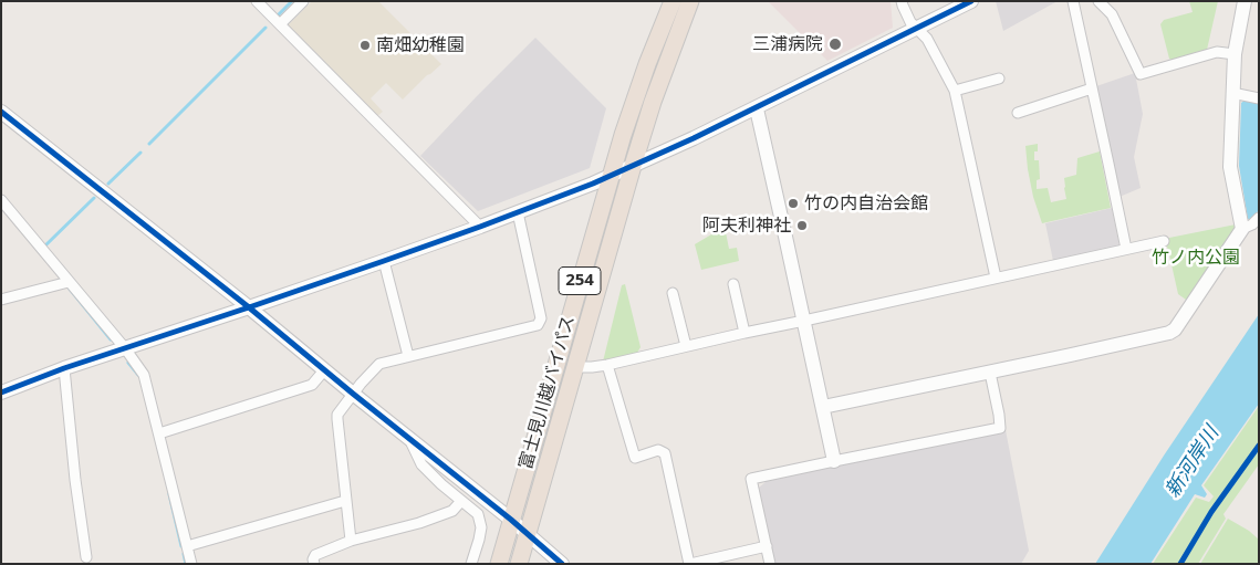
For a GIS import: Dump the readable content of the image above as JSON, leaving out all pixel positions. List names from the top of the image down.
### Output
{
  "streets": {
    "highway": ["254", "富士見川越バイパス"]
  },
  "water": ["新河岸川"],
  "parks": ["竹ノ内公園"],
  "places": [
    "三浦病院",
    "南畑幼稚園",
    "竹の内自治会館",
    "阿夫利神社"
  ]
}
